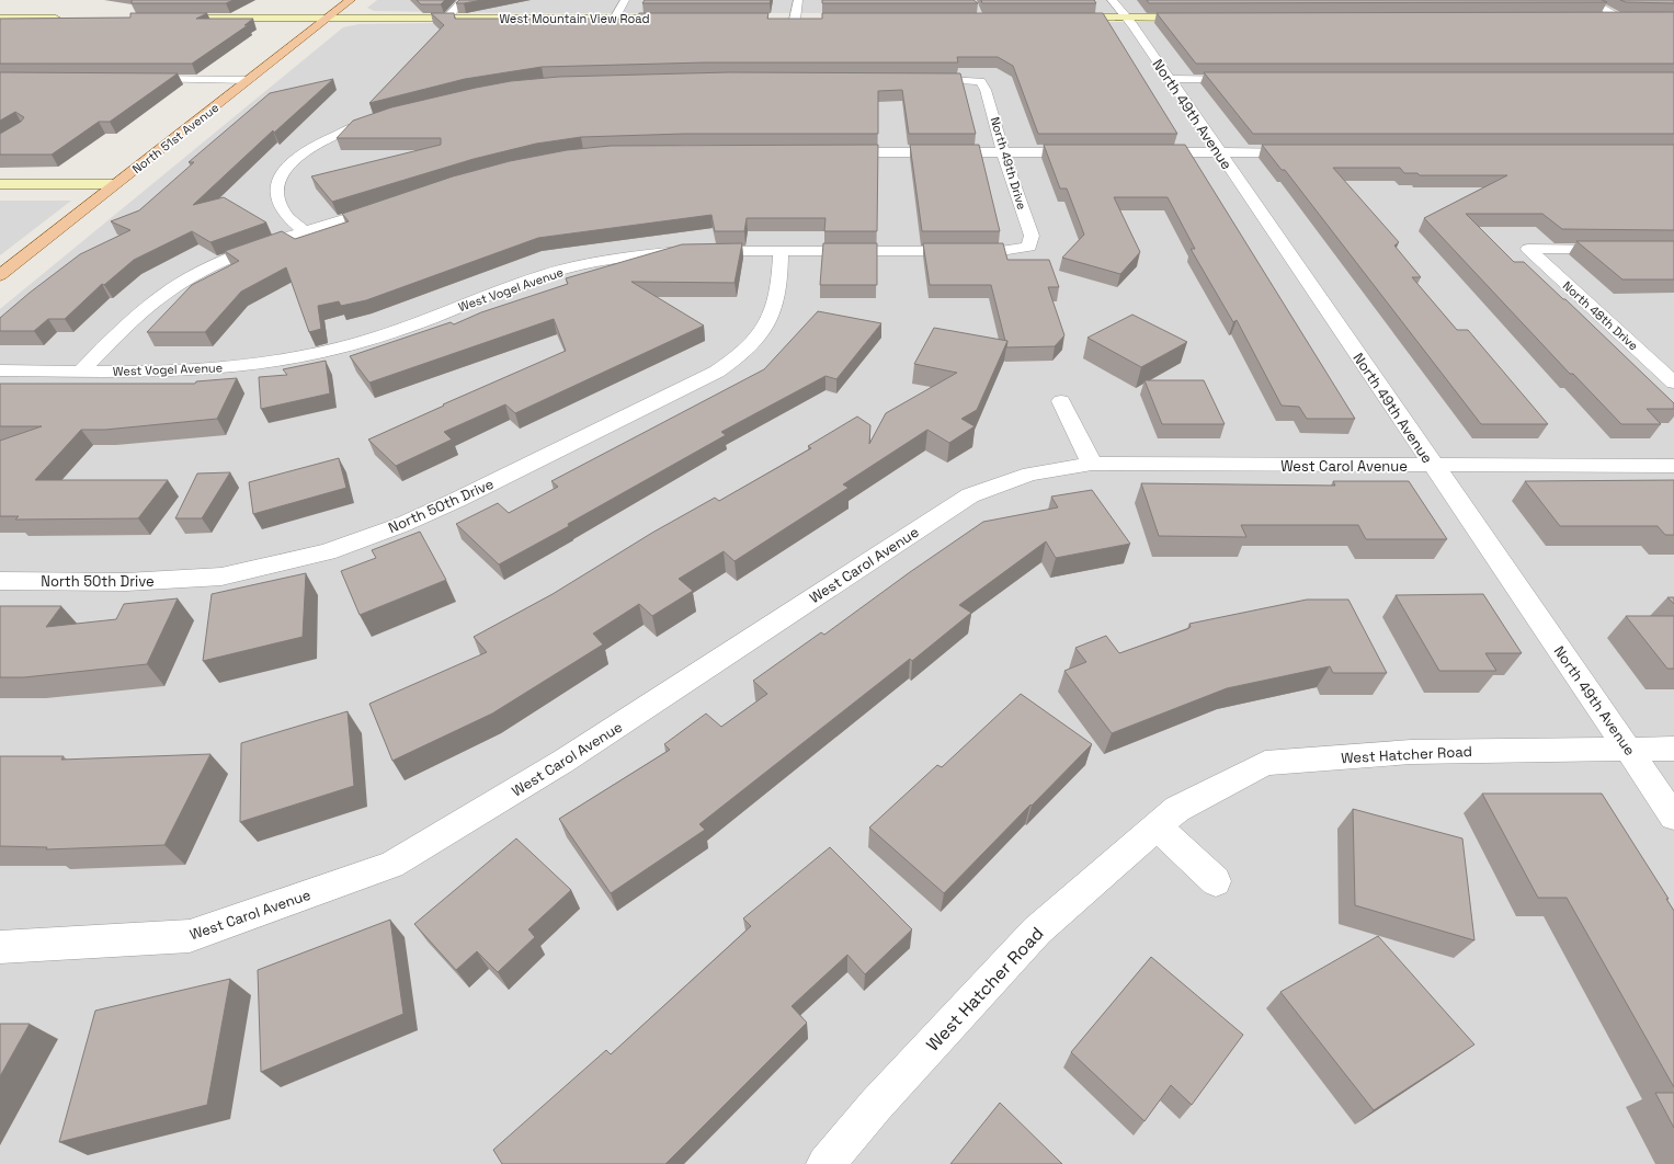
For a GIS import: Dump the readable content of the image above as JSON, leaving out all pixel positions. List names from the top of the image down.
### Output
{
  "streets": {
    "main road": ["North 51st Avenue"],
    "street": [
      "West Mountain View Road",
      "North 49th Avenue",
      "North 49th Drive",
      "West Vogel Avenue",
      "North 48th Drive",
      "West Carol Avenue",
      "North 50th Drive",
      "West Hatcher Road"
    ]
  },
  "crossings": [
    ["West Mountain View Road", "North 51st Avenue"],
    ["North 49th Avenue", "West Carol Avenue"],
    ["North 49th Avenue", "West Hatcher Road"],
    ["North 49th Drive", "West Vogel Avenue"],
    ["West Vogel Avenue", "North 50th Drive"]
  ]
}
